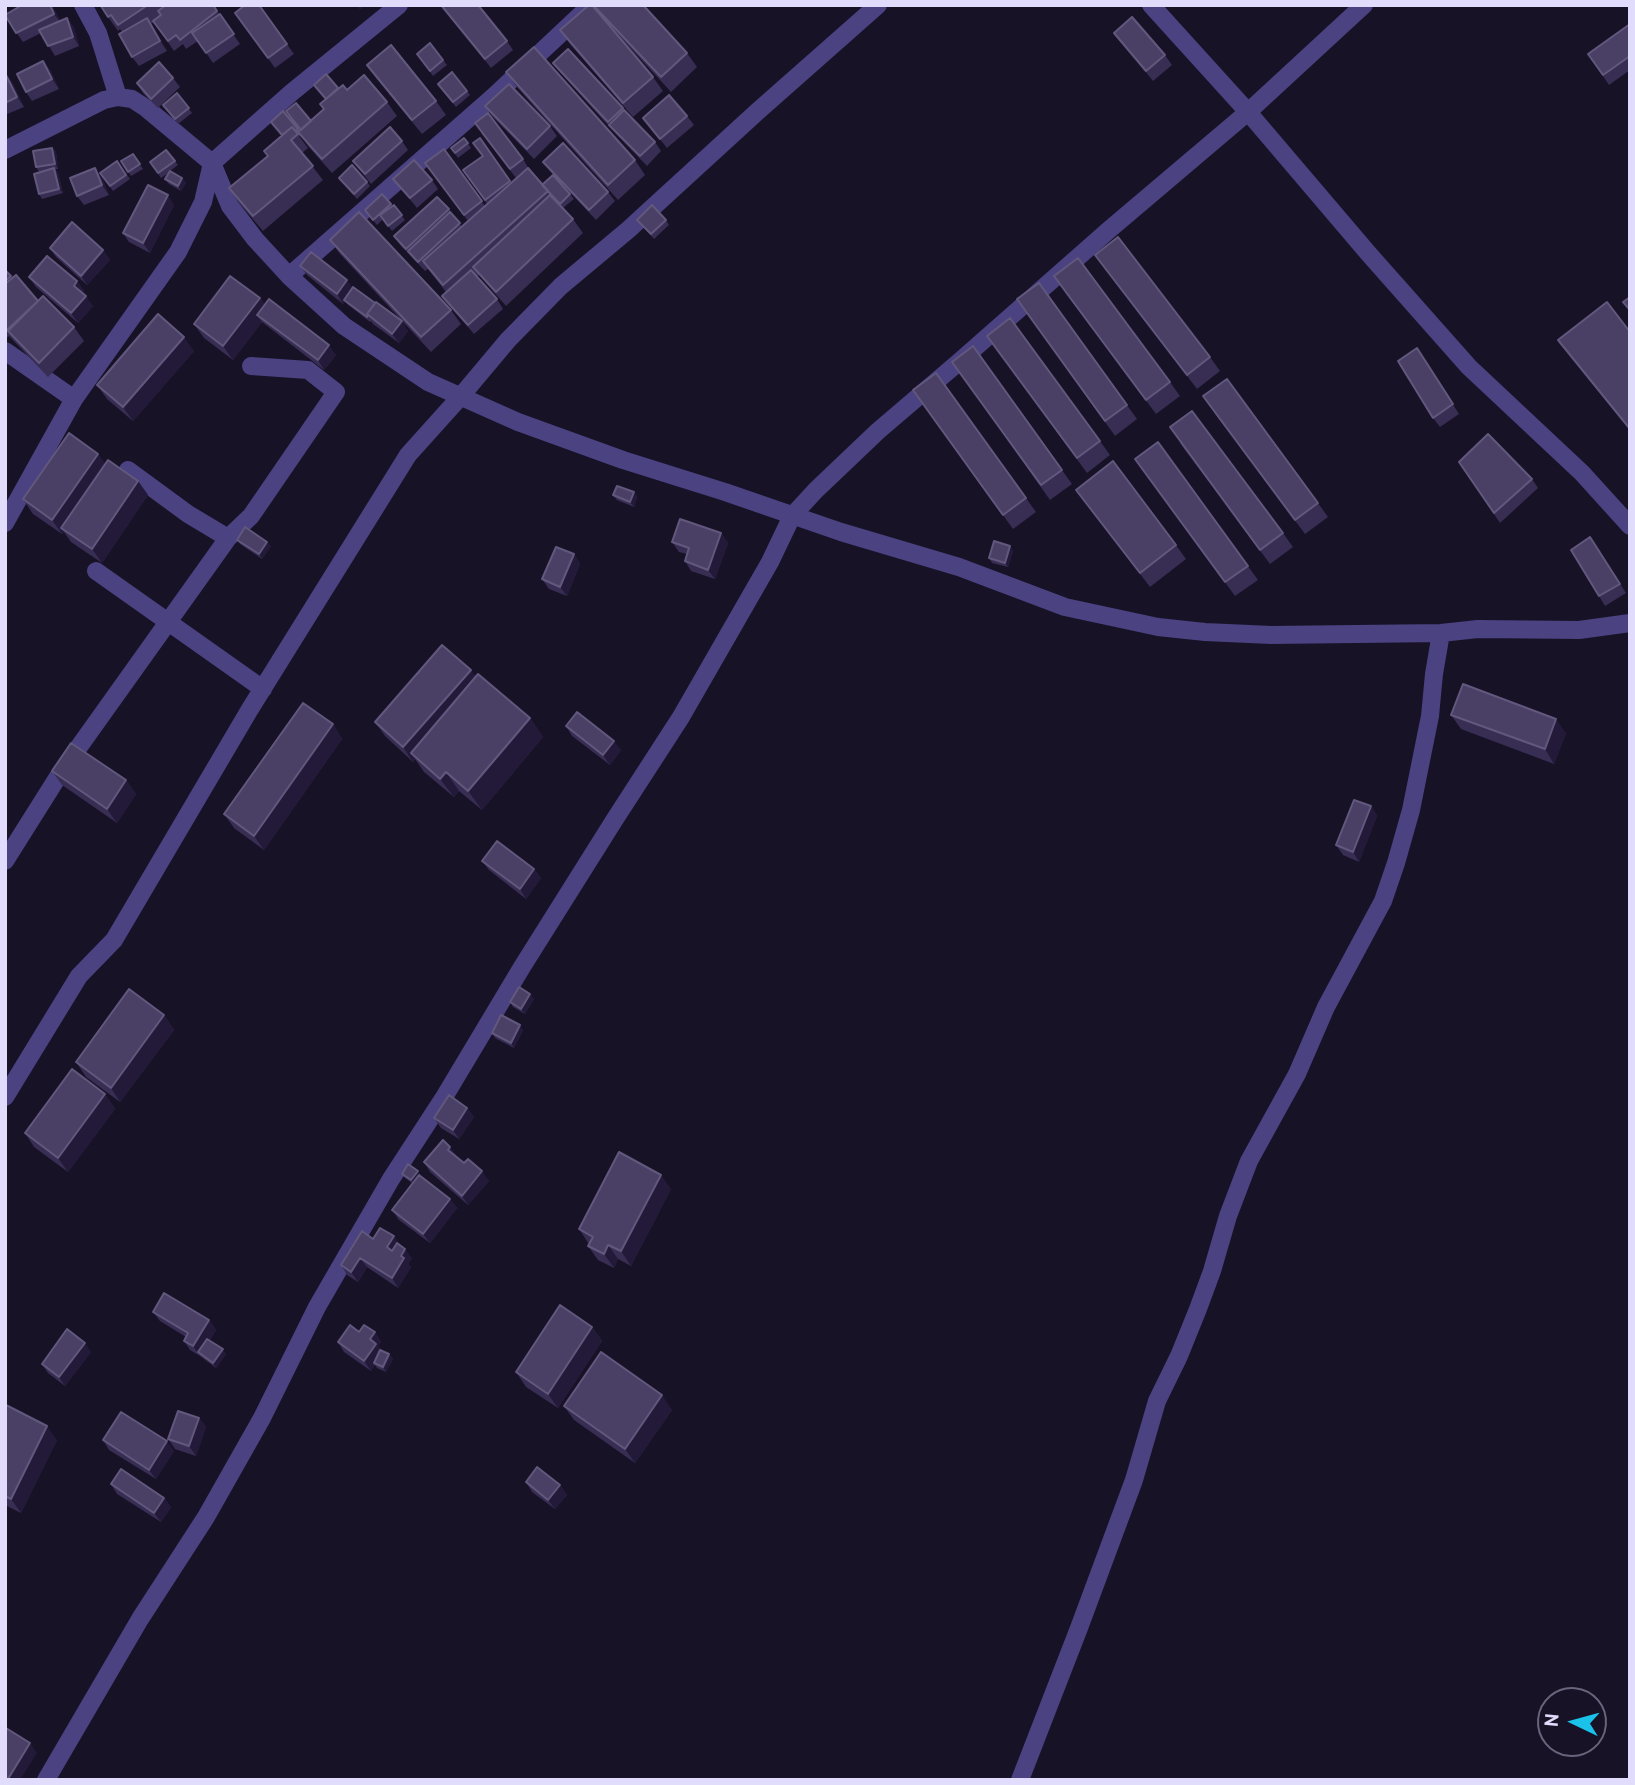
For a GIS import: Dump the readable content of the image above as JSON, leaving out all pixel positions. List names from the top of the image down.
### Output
{
  "north": "left"
}
